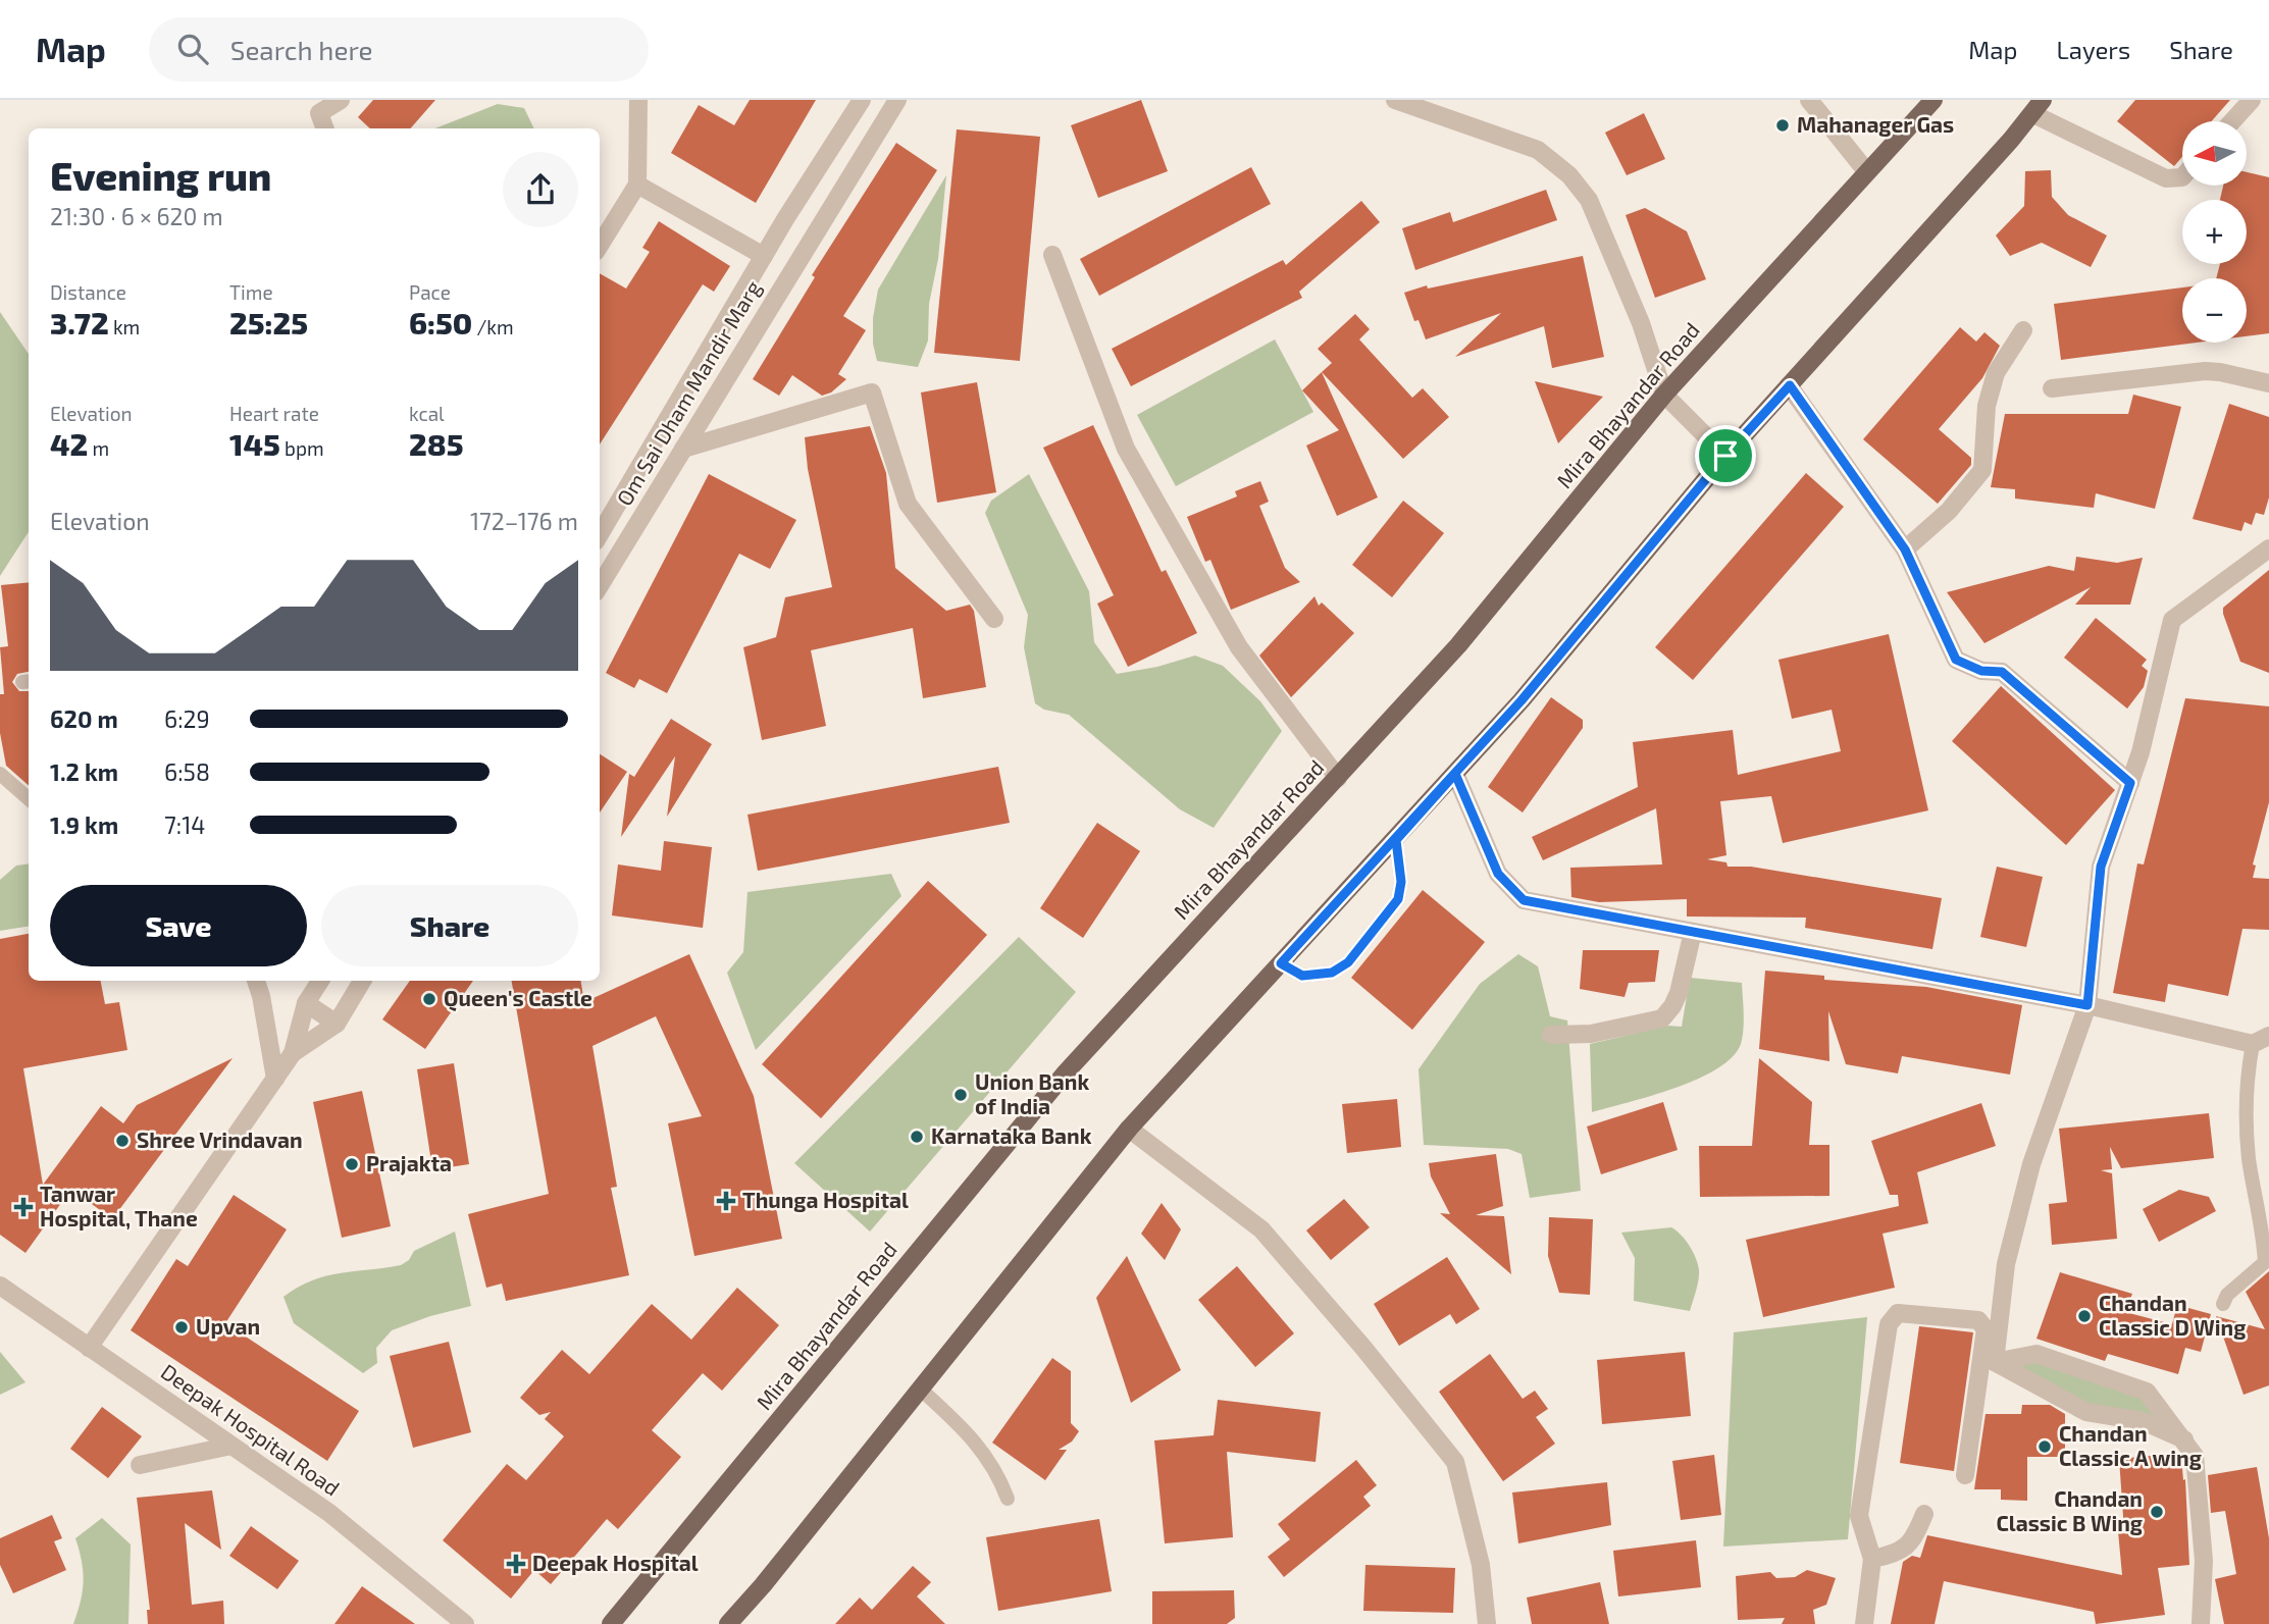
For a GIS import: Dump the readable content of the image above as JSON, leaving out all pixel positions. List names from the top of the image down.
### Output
{
  "streets": {
    "main road": ["Mira Bhayandar Road"],
    "street": ["Om Sai Dham Mandir Marg", "Deepak Hospital Road"]
  },
  "places": {
    "other": [
      "Mahanager Gas",
      "Queen's Castle",
      "Union Bank of India",
      "Karnataka Bank",
      "Shree Vrindavan",
      "Prajakta",
      "Chandan Classic D Wing",
      "Upvan",
      "Chandan Classic A wing",
      "Chandan Classic B Wing"
    ],
    "health": ["Thunga Hospital", "Tanwar Hospital, Thane", "Deepak Hospital"]
  },
  "north": "left",
  "page": {
    "header": "Map",
    "search": "Search here",
    "nav": ["Map", "Layers", "Share"],
    "map_buttons": ["+", "−"],
    "heading": ["Evening run", "21:30 · 6 × 620 m"],
    "stats": [
      ["Distance", "3.72 km"],
      ["Time", "25:25"],
      ["Pace", "6:50 /km"],
      ["Elevation", "42 m"],
      ["Heart rate", "145 bpm"],
      ["kcal", "285"]
    ],
    "chart": ["Elevation", "172–176 m"],
    "list": [
      {
        "name": "620 m",
        "note": "6:29"
      },
      {
        "name": "1.2 km",
        "note": "6:58"
      },
      {
        "name": "1.9 km",
        "note": "7:14"
      }
    ],
    "buttons": ["Save", "Share"]
  }
}
